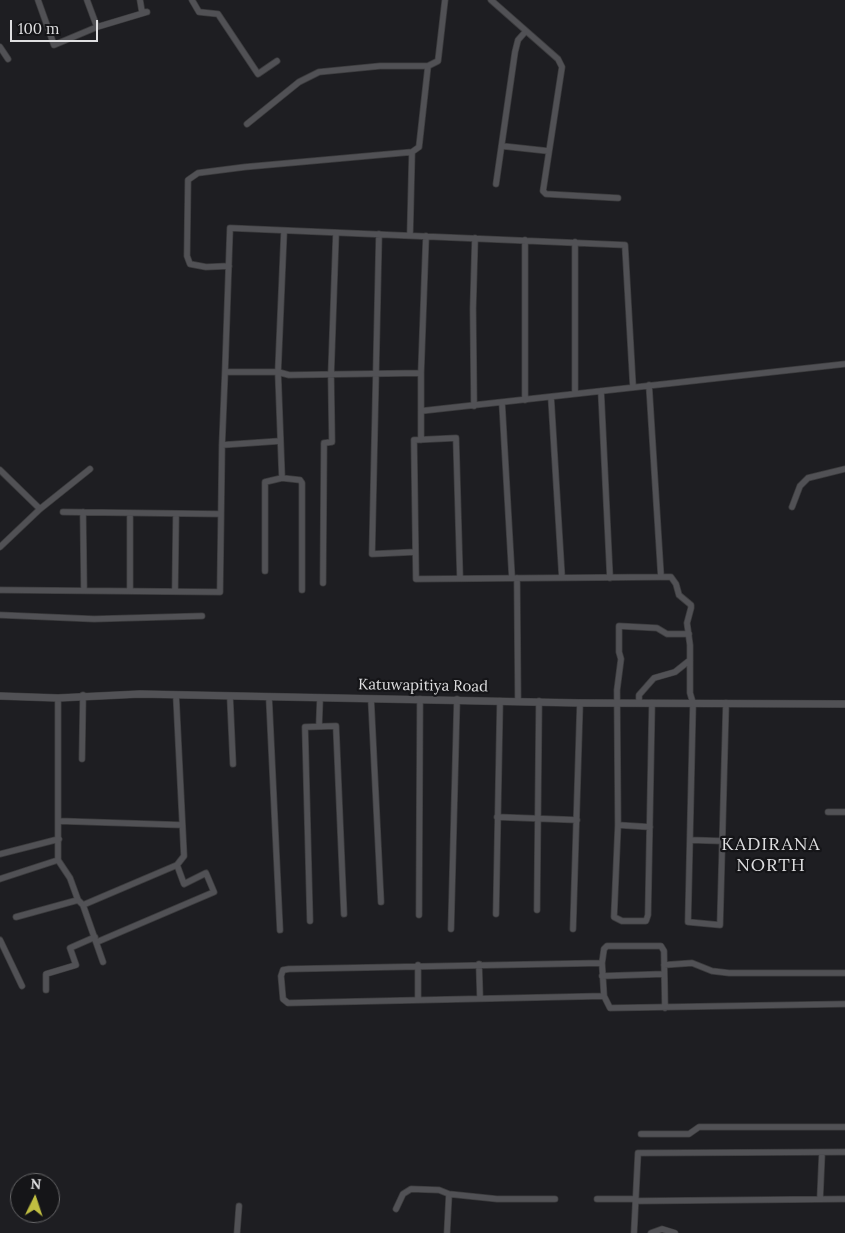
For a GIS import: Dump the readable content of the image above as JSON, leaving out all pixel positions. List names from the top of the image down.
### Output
{
  "streets": {
    "street": ["Katuwapitiya Road"]
  },
  "districts": ["KADIRANA NORTH"],
  "scale_bar": "100 m",
  "north": "top"
}
